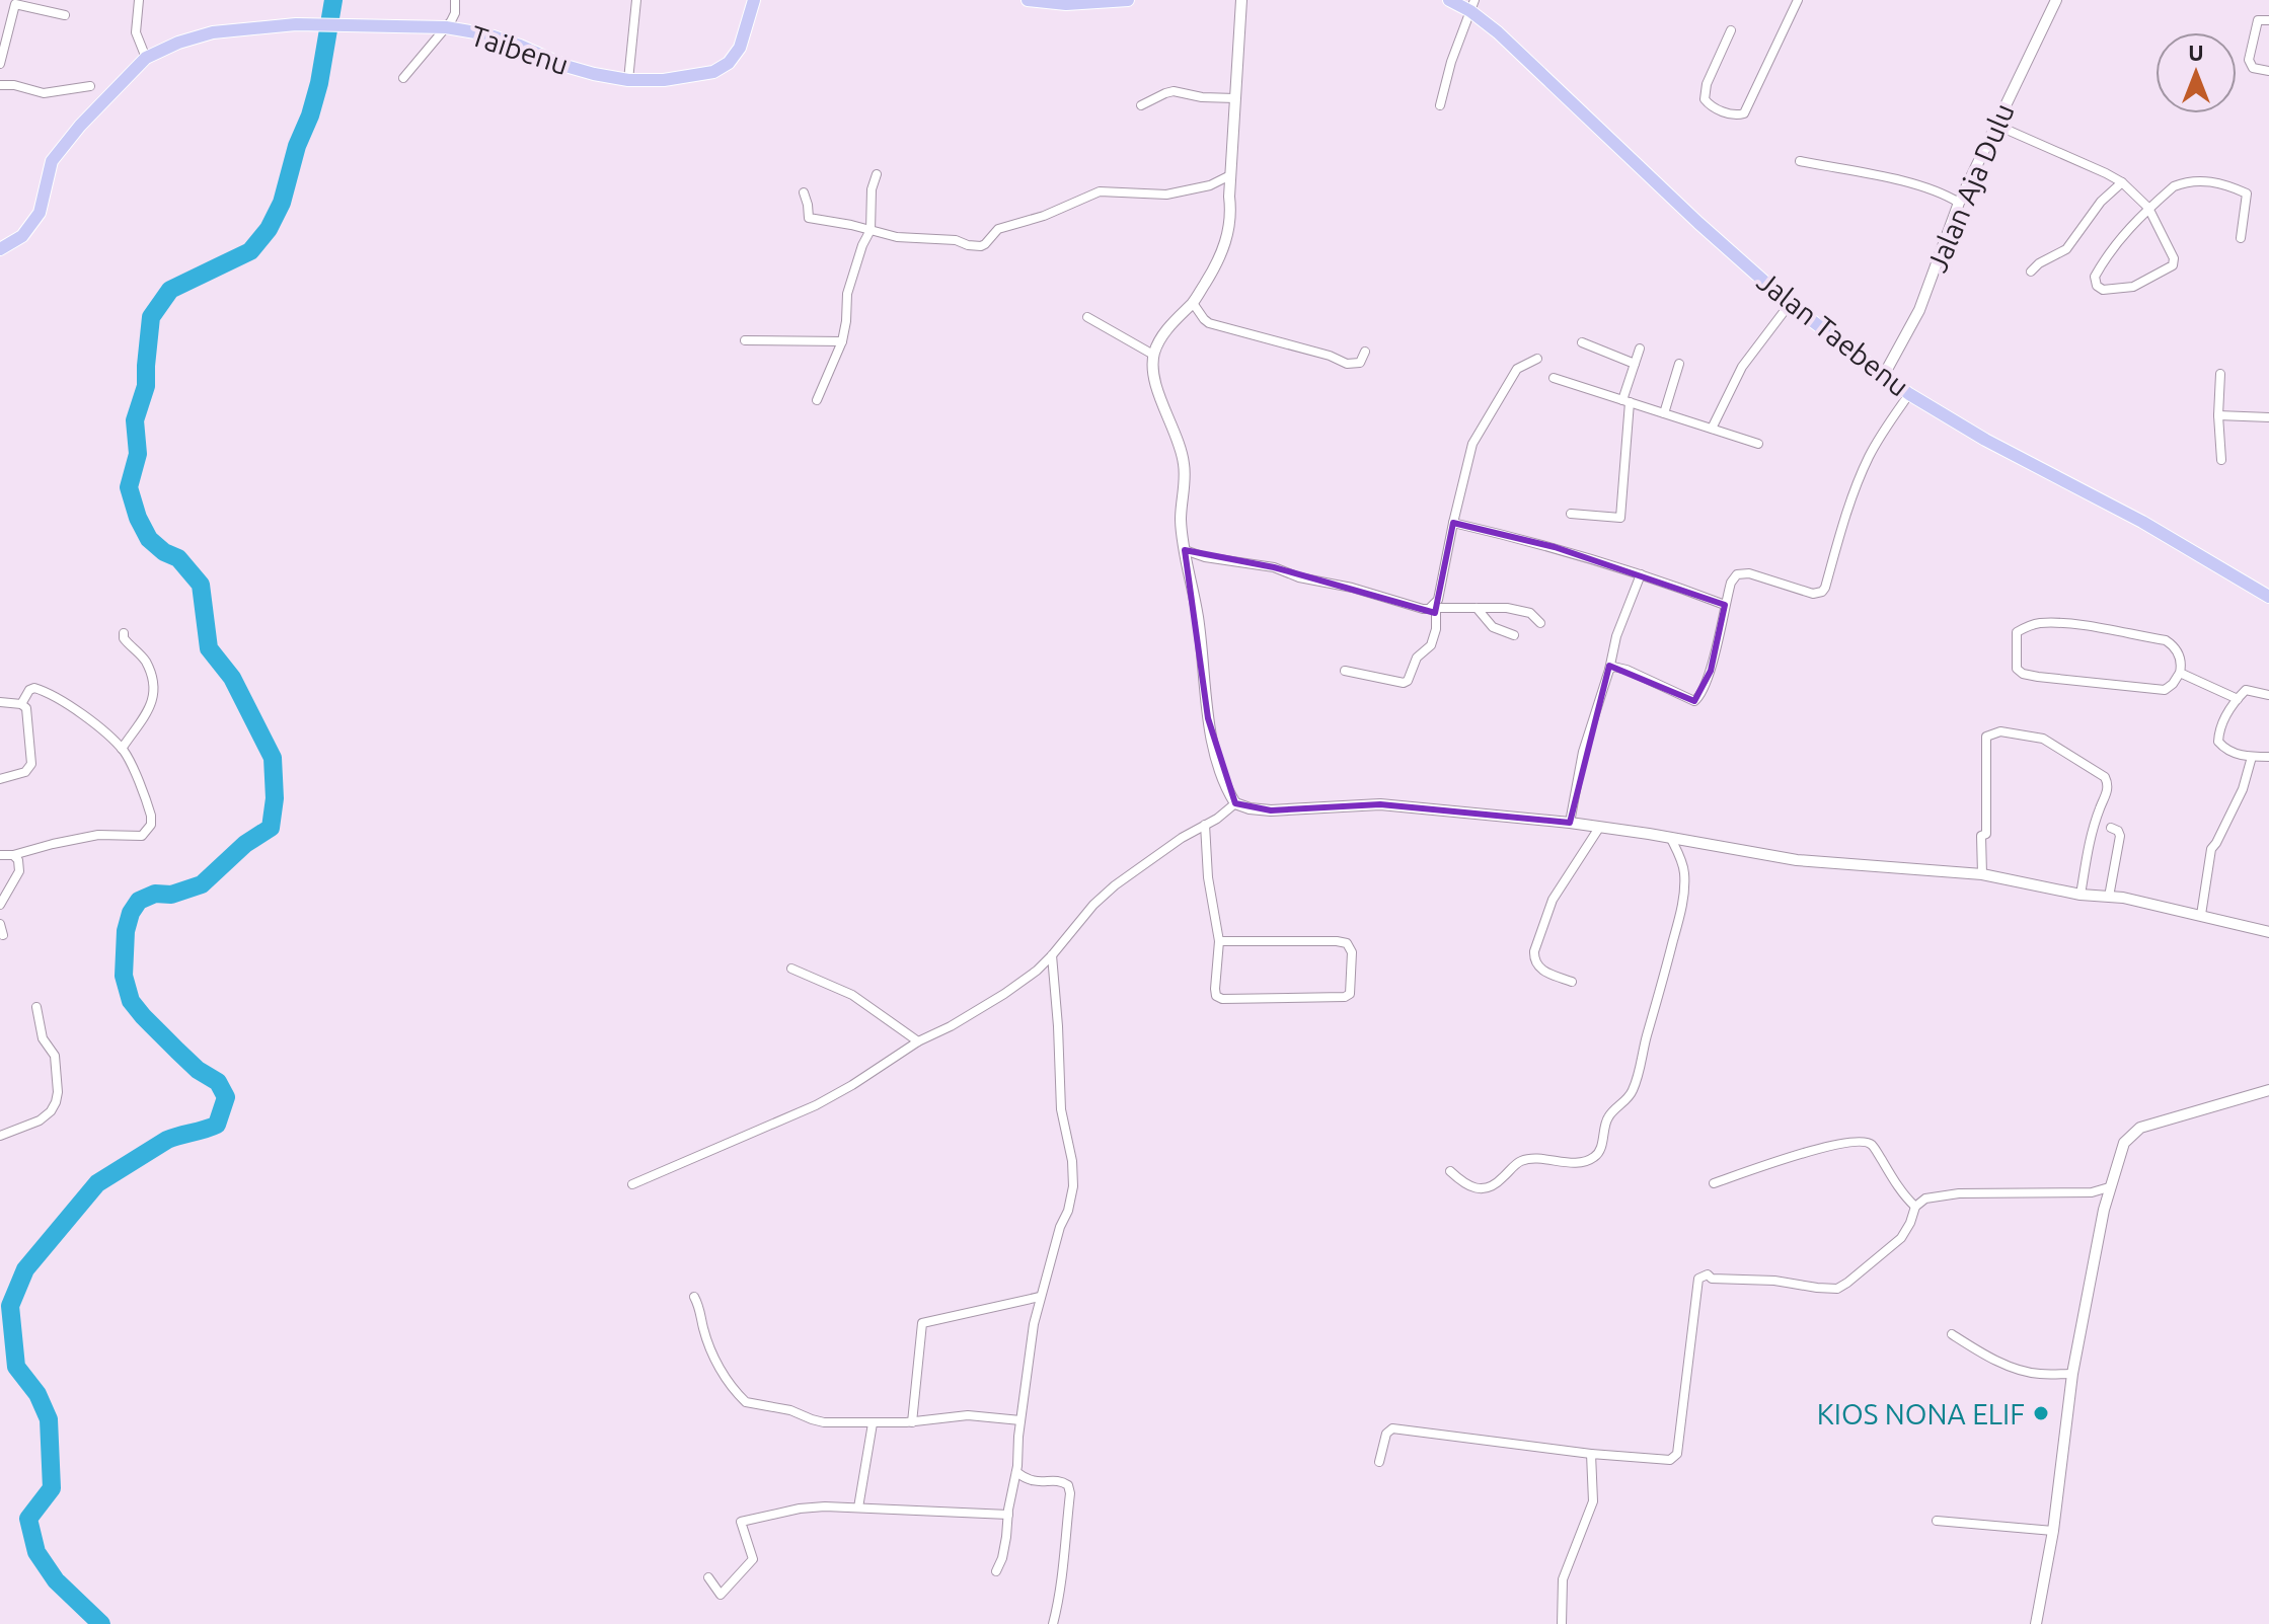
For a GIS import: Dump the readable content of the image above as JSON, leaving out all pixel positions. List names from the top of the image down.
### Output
{
  "streets": {
    "main road": ["Taibenu", "Jalan Taebenu"],
    "street": ["Jalan Aja Dulu"]
  },
  "crossings": [
    ["Jalan Aja Dulu", "Jalan Taebenu"]
  ],
  "places": ["KIOS NONA ELIF"],
  "north": "top"
}
